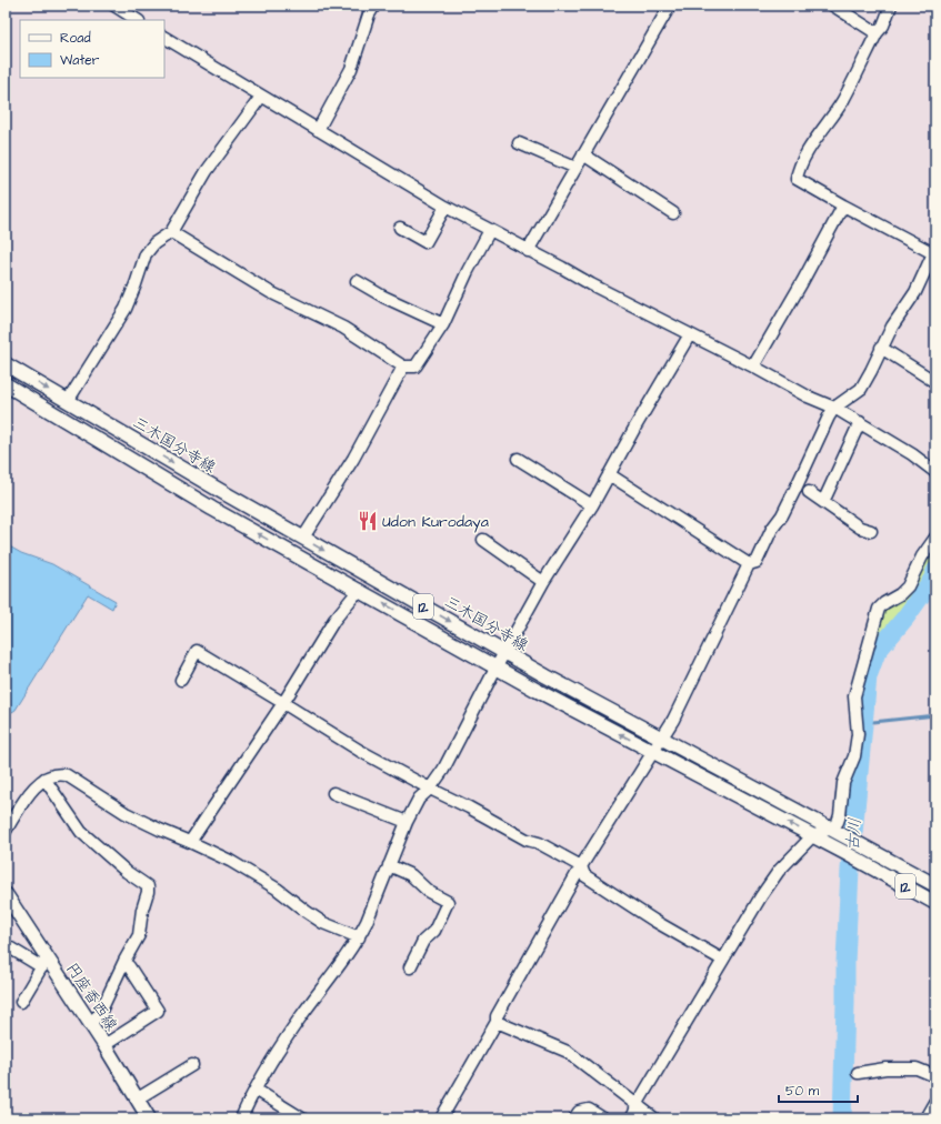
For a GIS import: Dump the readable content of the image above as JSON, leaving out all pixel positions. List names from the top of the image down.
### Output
{
  "streets": {
    "main road": ["三木国分寺線", "12", "円座香西線"]
  },
  "water": ["古川"],
  "places": {
    "restaurant": ["Udon Kurodaya"]
  },
  "legend": ["Road", "Water"],
  "scale_bar": "50 m"
}
